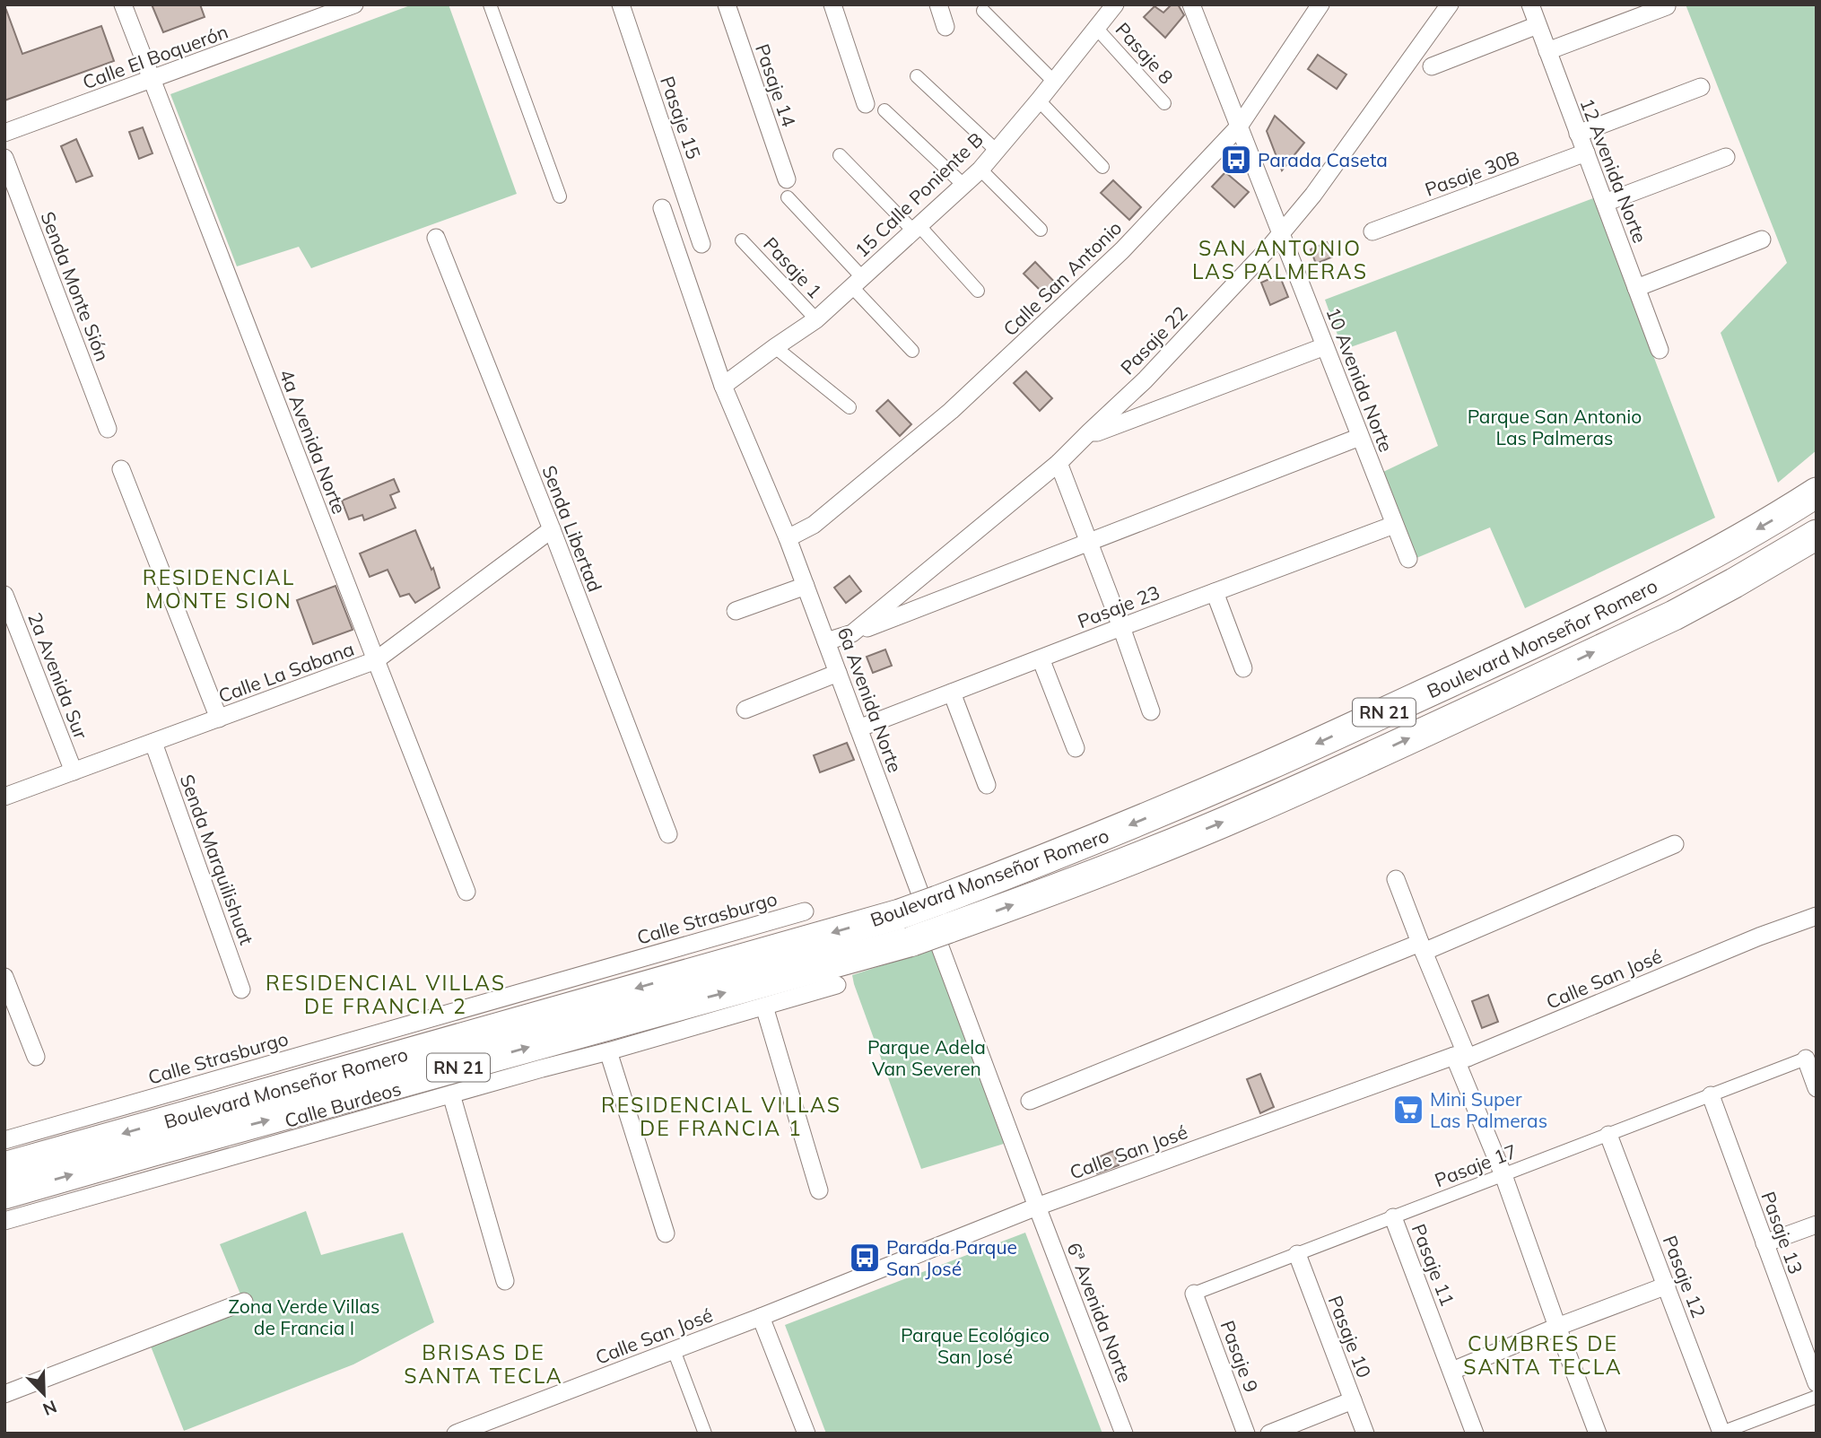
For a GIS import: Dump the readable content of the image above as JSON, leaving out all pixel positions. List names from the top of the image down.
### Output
{
  "streets": {
    "highway": ["Boulevard Monseñor Romero", "RN 21"],
    "street": [
      "Pasaje 8",
      "Calle El Boquerón",
      "Pasaje 14",
      "Pasaje 15",
      "12 Avenida Norte",
      "Pasaje 30B",
      "15 Calle Poniente B",
      "Pasaje 1",
      "Calle San Antonio",
      "Senda Monte Sión",
      "Pasaje 22",
      "10 Avenida Norte",
      "4a Avenida Norte",
      "Senda Libertad",
      "Pasaje 23",
      "Calle La Sabana",
      "2a Avenida Sur",
      "6a Avenida Norte",
      "Senda Marquilishuat",
      "Calle Strasburgo",
      "Calle San José",
      "Calle Burdeos",
      "Pasaje 17",
      "Pasaje 13",
      "Pasaje 11",
      "Pasaje 12",
      "6ª Avenida Norte",
      "Pasaje 10",
      "Pasaje 9"
    ]
  },
  "crossings": [
    ["Pasaje 8", "15 Calle Poniente B"],
    ["Calle El Boquerón", "4a Avenida Norte"],
    ["12 Avenida Norte", "Pasaje 30B"],
    ["15 Calle Poniente B", "Pasaje 1"],
    ["15 Calle Poniente B", "6a Avenida Norte"],
    ["Calle San Antonio", "10 Avenida Norte"],
    ["Calle San Antonio", "6a Avenida Norte"],
    ["Pasaje 22", "10 Avenida Norte"],
    ["Pasaje 22", "6a Avenida Norte"],
    ["10 Avenida Norte", "Pasaje 23"],
    ["4a Avenida Norte", "Calle La Sabana"],
    ["Senda Libertad", "Calle La Sabana"],
    ["Pasaje 23", "6a Avenida Norte"],
    ["Calle La Sabana", "2a Avenida Sur"],
    ["Calle La Sabana", "Senda Marquilishuat"],
    ["6a Avenida Norte", "Calle San José"],
    ["6a Avenida Norte", "6ª Avenida Norte"],
    ["Calle San José", "6ª Avenida Norte"],
    ["Pasaje 17", "Pasaje 13"],
    ["Pasaje 17", "Pasaje 11"],
    ["Pasaje 17", "Pasaje 12"],
    ["Pasaje 17", "Pasaje 10"],
    ["Pasaje 17", "Pasaje 9"]
  ],
  "districts": [
    "SAN ANTONIO LAS PALMERAS",
    "RESIDENCIAL MONTE SION",
    "RESIDENCIAL VILLAS DE FRANCIA 2",
    "RESIDENCIAL VILLAS DE FRANCIA 1",
    "CUMBRES DE SANTA TECLA",
    "BRISAS DE SANTA TECLA"
  ],
  "parks": [
    "Parque San Antonio Las Palmeras",
    "Parque Adela Van Severen",
    "Zona Verde Villas de Francia I",
    "Parque Ecológico San José"
  ],
  "places": {
    "bus stop": ["Parada Caseta", "Parada Parque San José"],
    "supermarket": ["Mini Super Las Palmeras"]
  },
  "north": "bottom right"
}
